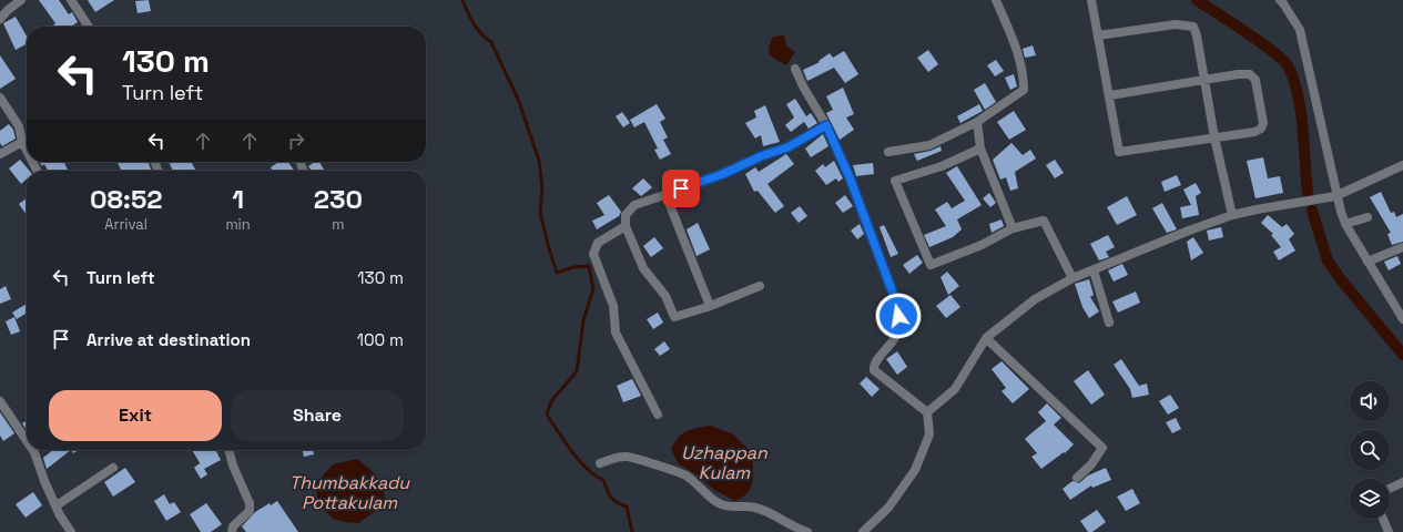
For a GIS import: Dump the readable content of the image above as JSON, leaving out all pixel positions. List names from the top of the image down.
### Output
{
  "water": ["Uzhappan Kulam", "Thumbakkadu Pottakulam"],
  "page": {
    "turn": ["130 m", "Turn left"],
    "eta": [
      "08:52",
      "Arrival",
      "1",
      "min",
      "230",
      "m"
    ],
    "list": [
      {
        "name": "Turn left",
        "value": "130 m"
      },
      {
        "name": "Arrive at destination",
        "value": "100 m"
      }
    ],
    "buttons": ["Exit", "Share"]
  }
}
